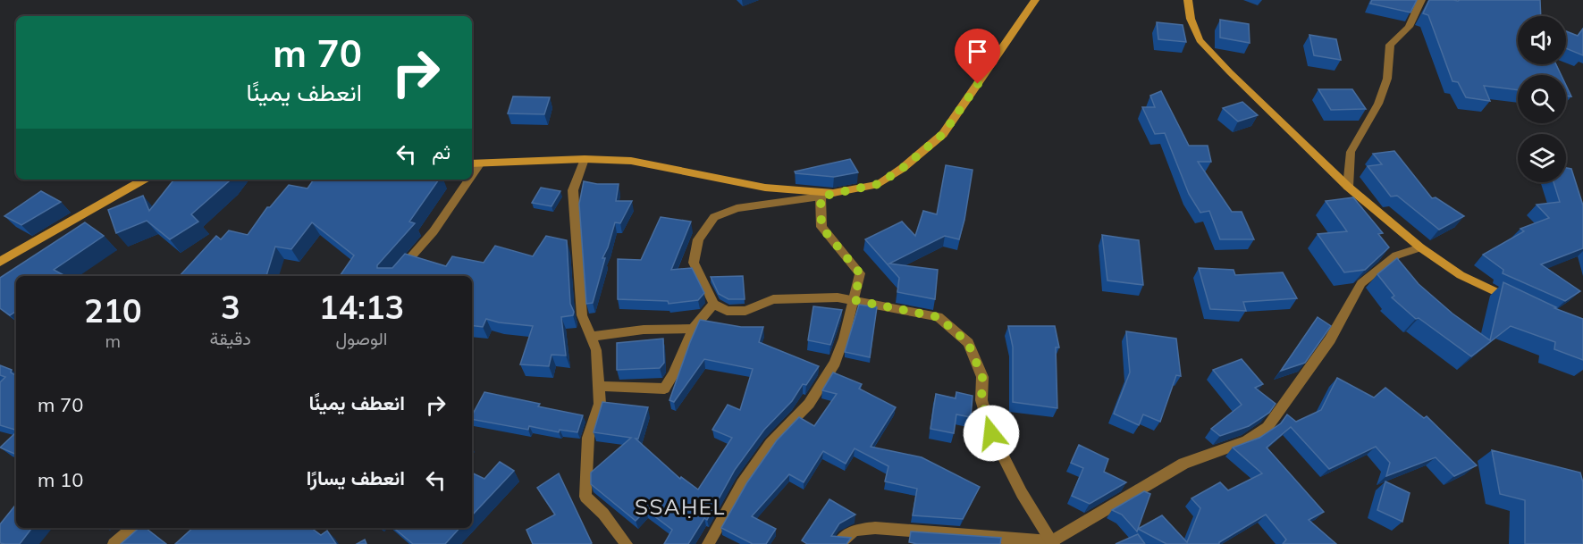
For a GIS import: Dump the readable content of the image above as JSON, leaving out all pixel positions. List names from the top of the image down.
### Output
{
  "districts": ["SSAḤEL"],
  "page": {
    "turn": ["70 m", "انعطف يمينًا"],
    "then": "ثم",
    "eta": [
      "14:13",
      "الوصول",
      "3",
      "دقيقة",
      "210",
      "m"
    ],
    "list": [
      {
        "name": "انعطف يمينًا",
        "value": "70 m"
      },
      {
        "name": "انعطف يسارًا",
        "value": "10 m"
      }
    ]
  }
}
